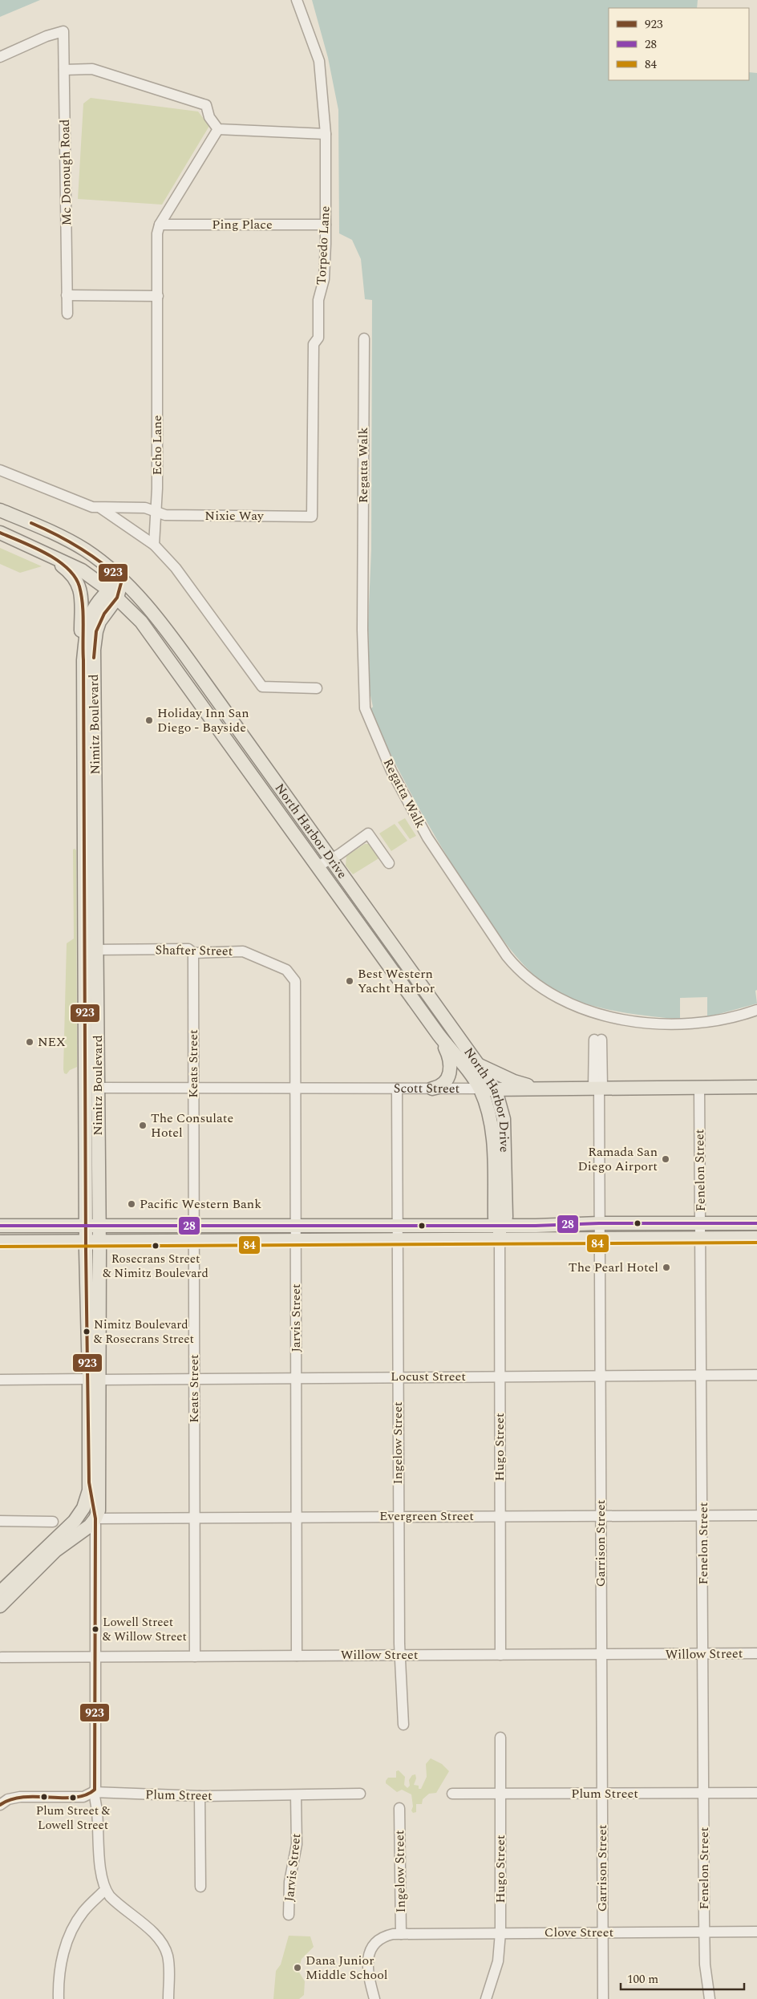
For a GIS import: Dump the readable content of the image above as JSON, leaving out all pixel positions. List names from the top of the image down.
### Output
{
  "streets": {
    "main road": ["Nimitz Boulevard", "North Harbor Drive", "Scott Street"],
    "street": [
      "Mc Donough Road",
      "Ping Place",
      "Torpedo Lane",
      "Echo Lane",
      "Regatta Walk",
      "Nixie Way",
      "Shafter Street",
      "Keats Street",
      "Fenelon Street",
      "Jarvis Street",
      "Locust Street",
      "Ingelow Street",
      "Hugo Street",
      "Evergreen Street",
      "Garrison Street",
      "Willow Street",
      "Plum Street",
      "Clove Street"
    ]
  },
  "crossings": [
    ["Ping Place", "Torpedo Lane"],
    ["Ping Place", "Echo Lane"],
    ["Torpedo Lane", "Nixie Way"],
    ["Echo Lane", "Nixie Way"],
    ["Nimitz Boulevard", "North Harbor Drive"],
    ["Nimitz Boulevard", "Shafter Street"],
    ["Nimitz Boulevard", "Scott Street"],
    ["Nimitz Boulevard", "Locust Street"],
    ["Nimitz Boulevard", "Evergreen Street"],
    ["North Harbor Drive", "Scott Street"],
    ["North Harbor Drive", "Hugo Street"],
    ["Shafter Street", "Keats Street"],
    ["Shafter Street", "Jarvis Street"],
    ["Keats Street", "Scott Street"],
    ["Keats Street", "Locust Street"],
    ["Keats Street", "Evergreen Street"],
    ["Keats Street", "Willow Street"],
    ["Scott Street", "Fenelon Street"],
    ["Scott Street", "Jarvis Street"],
    ["Scott Street", "Ingelow Street"],
    ["Scott Street", "Garrison Street"],
    ["Fenelon Street", "Locust Street"],
    ["Fenelon Street", "Evergreen Street"],
    ["Fenelon Street", "Willow Street"],
    ["Fenelon Street", "Plum Street"],
    ["Fenelon Street", "Clove Street"],
    ["Jarvis Street", "Locust Street"],
    ["Jarvis Street", "Evergreen Street"],
    ["Jarvis Street", "Willow Street"],
    ["Jarvis Street", "Plum Street"],
    ["Locust Street", "Ingelow Street"],
    ["Locust Street", "Hugo Street"],
    ["Locust Street", "Garrison Street"],
    ["Ingelow Street", "Evergreen Street"],
    ["Ingelow Street", "Willow Street"],
    ["Ingelow Street", "Clove Street"],
    ["Hugo Street", "Evergreen Street"],
    ["Hugo Street", "Willow Street"],
    ["Hugo Street", "Plum Street"],
    ["Hugo Street", "Clove Street"],
    ["Evergreen Street", "Garrison Street"],
    ["Garrison Street", "Willow Street"],
    ["Garrison Street", "Plum Street"],
    ["Garrison Street", "Clove Street"]
  ],
  "places": [
    "Holiday Inn San Diego - Bayside",
    "Best Western Yacht Harbor",
    "NEX",
    "The Consulate Hotel",
    "Ramada San Diego Airport",
    "Pacific Western Bank",
    "Rosecrans Street & Nimitz Boulevard",
    "The Pearl Hotel",
    "Nimitz Boulevard & Rosecrans Street",
    "Lowell Street & Willow Street",
    "Plum Street & Lowell Street",
    "Dana Junior Middle School"
  ],
  "lines": ["transit line 923", "transit line 28", "transit line 84"],
  "legend": ["923", "28", "84"],
  "scale_bar": "100 m"
}
